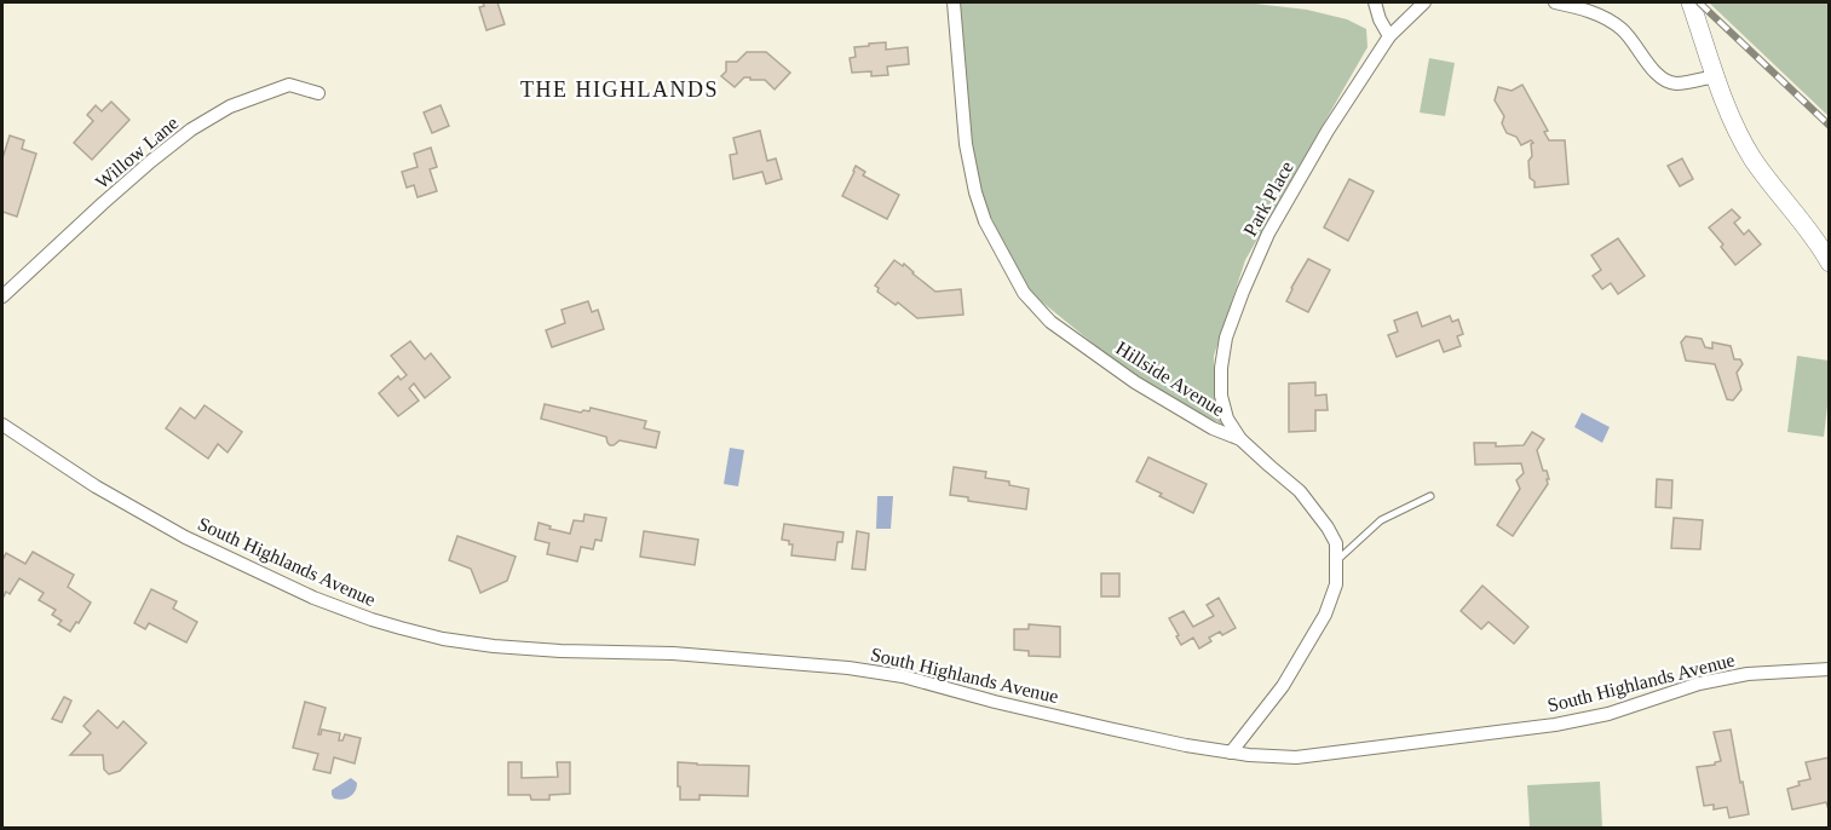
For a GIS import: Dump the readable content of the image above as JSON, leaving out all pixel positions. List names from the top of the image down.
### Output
{
  "streets": {
    "street": [
      "Willow Lane",
      "Park Place",
      "Hillside Avenue",
      "South Highlands Avenue"
    ]
  },
  "crossings": [
    ["Park Place", "Hillside Avenue"],
    ["Hillside Avenue", "South Highlands Avenue"]
  ],
  "districts": ["THE HIGHLANDS"]
}
